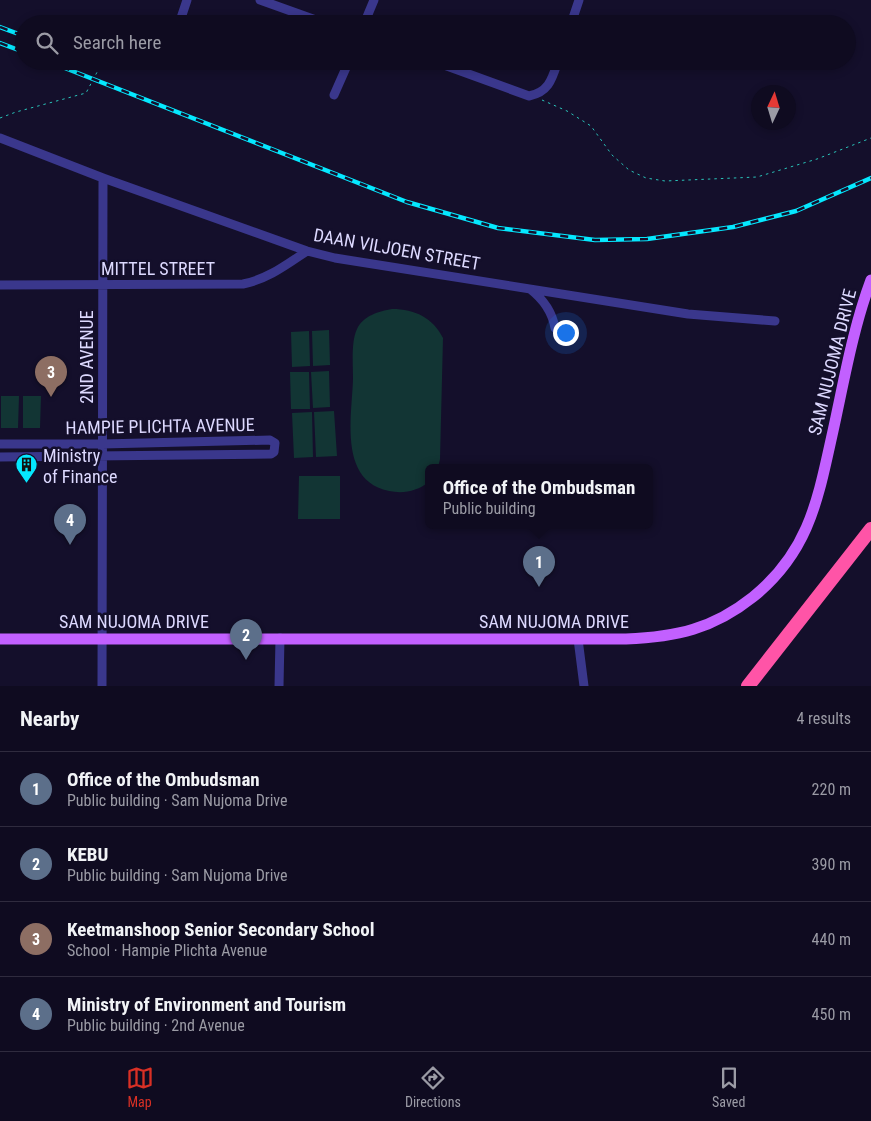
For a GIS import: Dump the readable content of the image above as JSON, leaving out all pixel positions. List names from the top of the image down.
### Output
{
  "streets": {
    "main road": ["SAM NUJOMA DRIVE"],
    "street": [
      "DAAN VILJOEN STREET",
      "MITTEL STREET",
      "2ND AVENUE",
      "HAMPIE PLICHTA AVENUE"
    ]
  },
  "crossings": [
    ["DAAN VILJOEN STREET", "MITTEL STREET"],
    ["DAAN VILJOEN STREET", "2ND AVENUE"],
    ["MITTEL STREET", "2ND AVENUE"],
    ["2ND AVENUE", "SAM NUJOMA DRIVE"],
    ["2ND AVENUE", "HAMPIE PLICHTA AVENUE"]
  ],
  "places": {
    "building": ["Ministry of Finance"]
  },
  "north": "top",
  "page": {
    "search": "Search here",
    "pins": [
      "3",
      "4",
      "1",
      "2"
    ],
    "popup": ["Office of the Ombudsman", "Public building"],
    "heading": ["Nearby", "4 results"],
    "list": [
      {
        "mark": "1",
        "name": "Office of the Ombudsman",
        "note": "Public building · Sam Nujoma Drive",
        "value": "220 m"
      },
      {
        "mark": "2",
        "name": "KEBU",
        "note": "Public building · Sam Nujoma Drive",
        "value": "390 m"
      },
      {
        "mark": "3",
        "name": "Keetmanshoop Senior Secondary School",
        "note": "School · Hampie Plichta Avenue",
        "value": "440 m"
      },
      {
        "mark": "4",
        "name": "Ministry of Environment and Tourism",
        "note": "Public building · 2nd Avenue",
        "value": "450 m"
      }
    ],
    "nav": ["Map", "Directions", "Saved"]
  }
}
